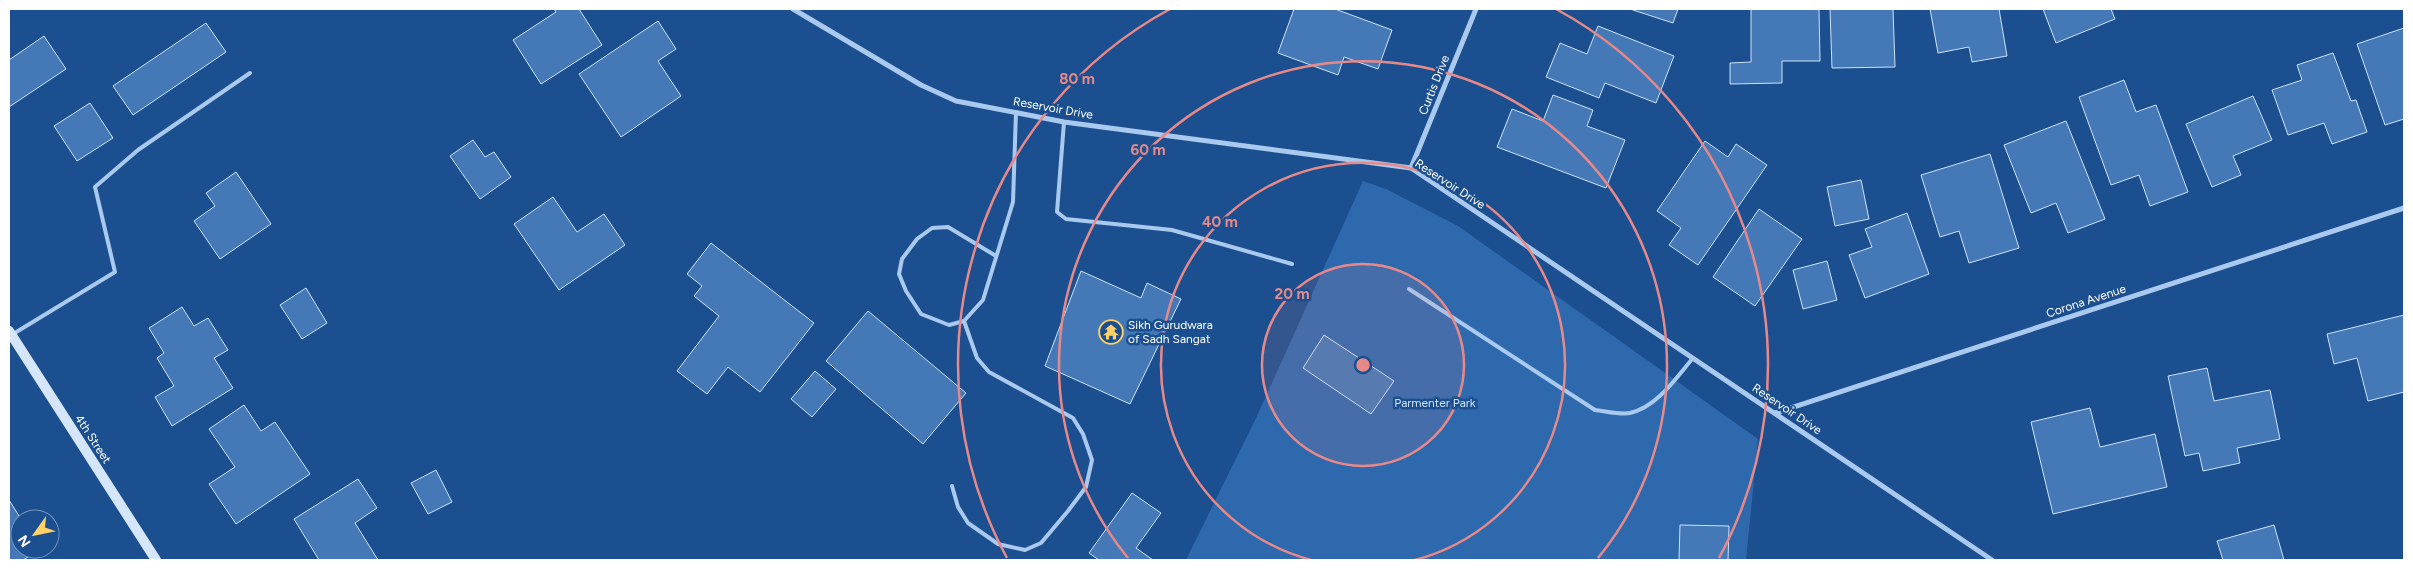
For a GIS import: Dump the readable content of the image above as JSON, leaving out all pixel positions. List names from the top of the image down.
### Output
{
  "streets": {
    "street": [
      "Curtis Drive",
      "Reservoir Drive",
      "Corona Avenue",
      "4th Street"
    ]
  },
  "crossings": [
    ["Curtis Drive", "Reservoir Drive"],
    ["Reservoir Drive", "Corona Avenue"]
  ],
  "parks": ["Parmenter Park"],
  "places": {
    "temple": ["Sikh Gurudwara of Sadh Sangat"]
  },
  "north": "bottom left",
  "rings": [
    "80 m",
    "60 m",
    "40 m",
    "20 m"
  ]
}
